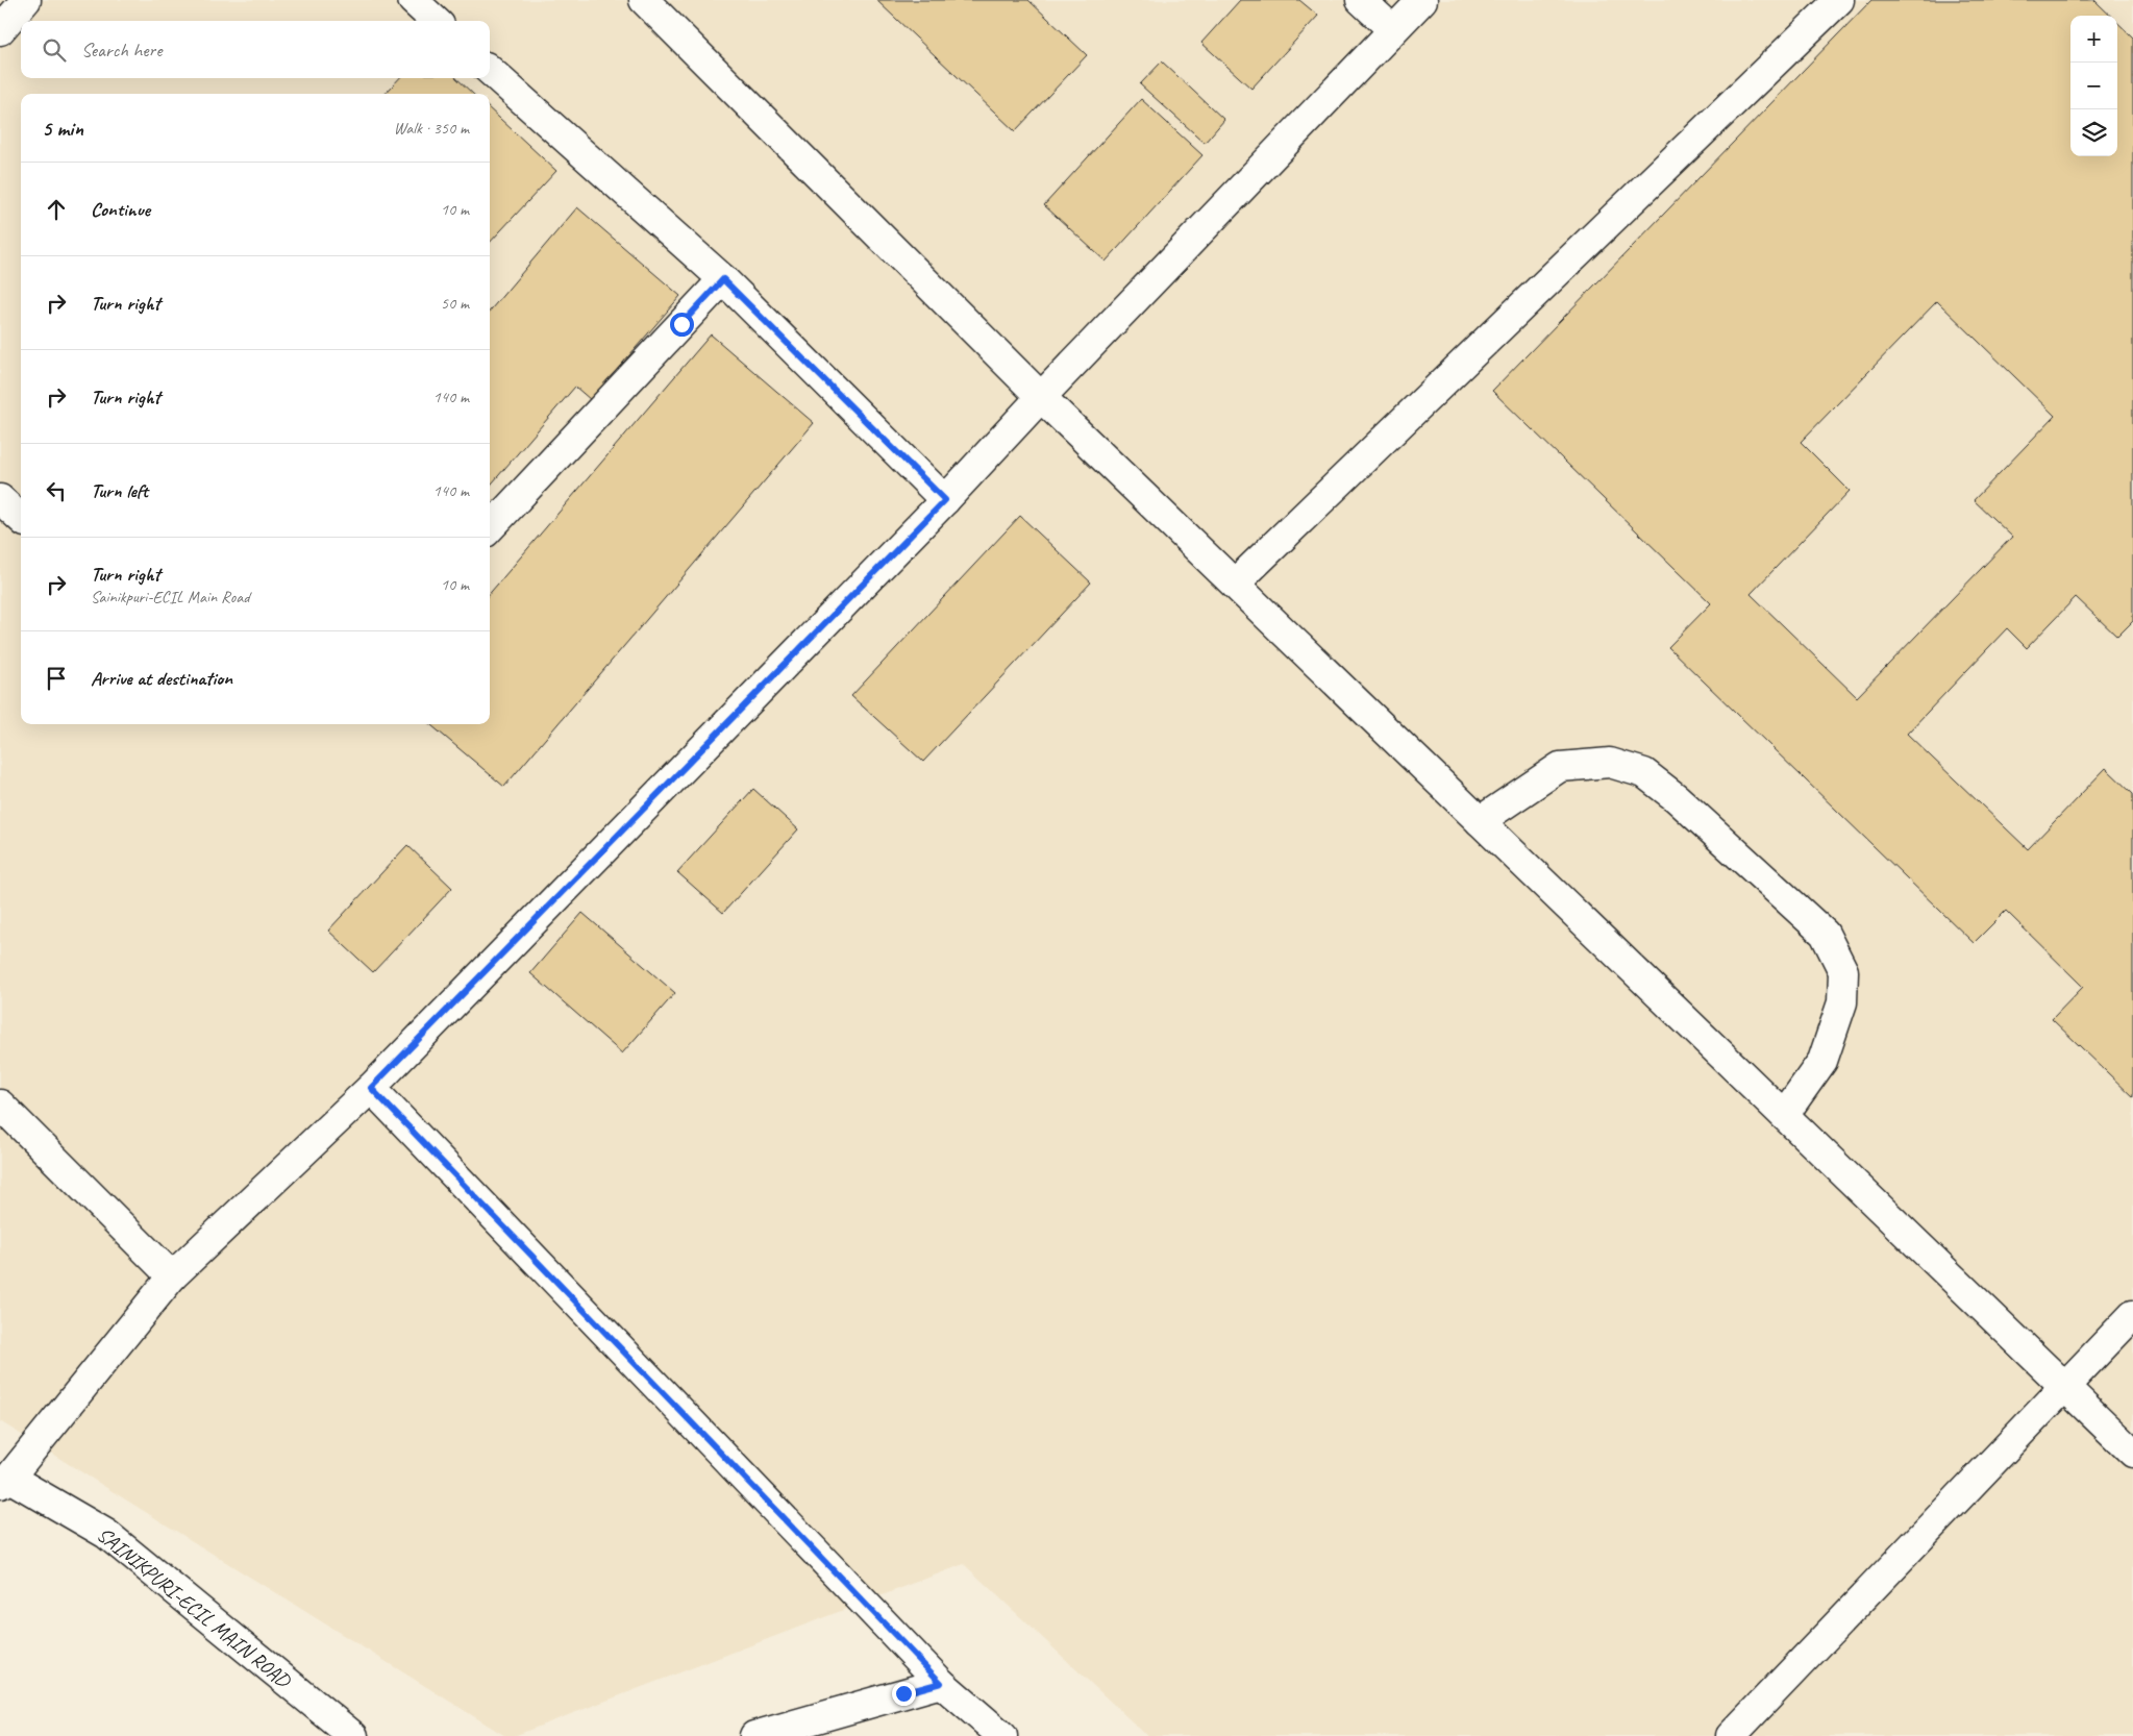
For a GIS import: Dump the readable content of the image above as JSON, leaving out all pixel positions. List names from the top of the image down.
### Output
{
  "streets": {
    "street": ["SAINIKPURI-ECIL MAIN ROAD"]
  },
  "page": {
    "map_buttons": ["+", "−"],
    "search": "Search here",
    "heading": ["5 min", "Walk · 350 m"],
    "list": [
      ["Continue", "10 m"],
      ["Turn right", "50 m"],
      ["Turn right", "140 m"],
      ["Turn left", "140 m"],
      ["Turn right", "Sainikpuri-ECIL Main Road", "10 m"],
      "Arrive at destination"
    ]
  }
}
